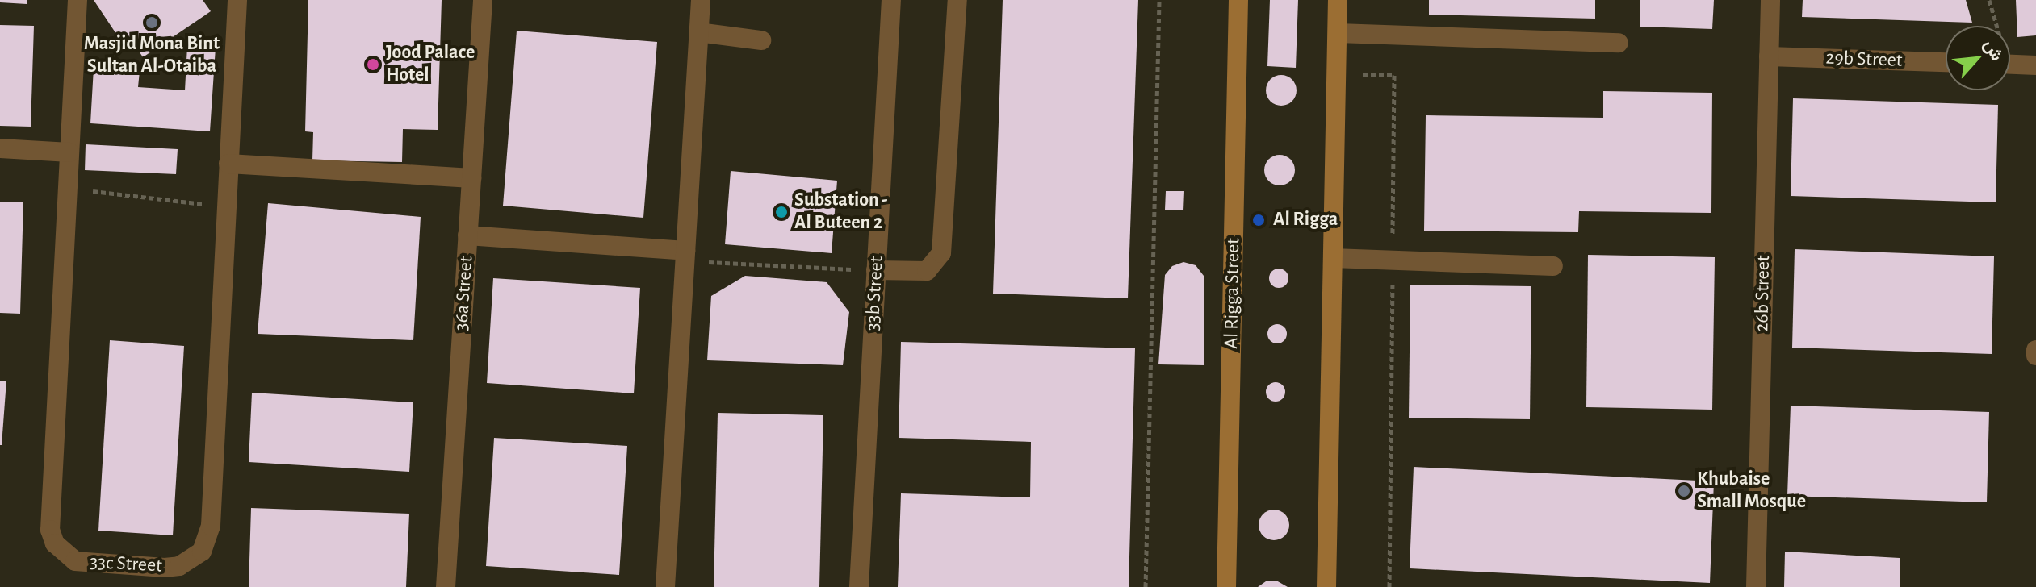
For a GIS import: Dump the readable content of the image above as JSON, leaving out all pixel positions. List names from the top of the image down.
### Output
{
  "streets": {
    "street": [
      "29b Street",
      "36a Street",
      "33b Street",
      "Al Rigga Street",
      "26b Street",
      "33c Street"
    ]
  },
  "crossings": [
    ["29b Street", "26b Street"]
  ],
  "places": [
    "Masjid Mona Bint Sultan Al-Otaiba",
    "Jood Palace Hotel",
    "Substation - Al Buteen 2",
    "Al Rigga",
    "Khubaise Small Mosque"
  ],
  "north": "top right"
}
